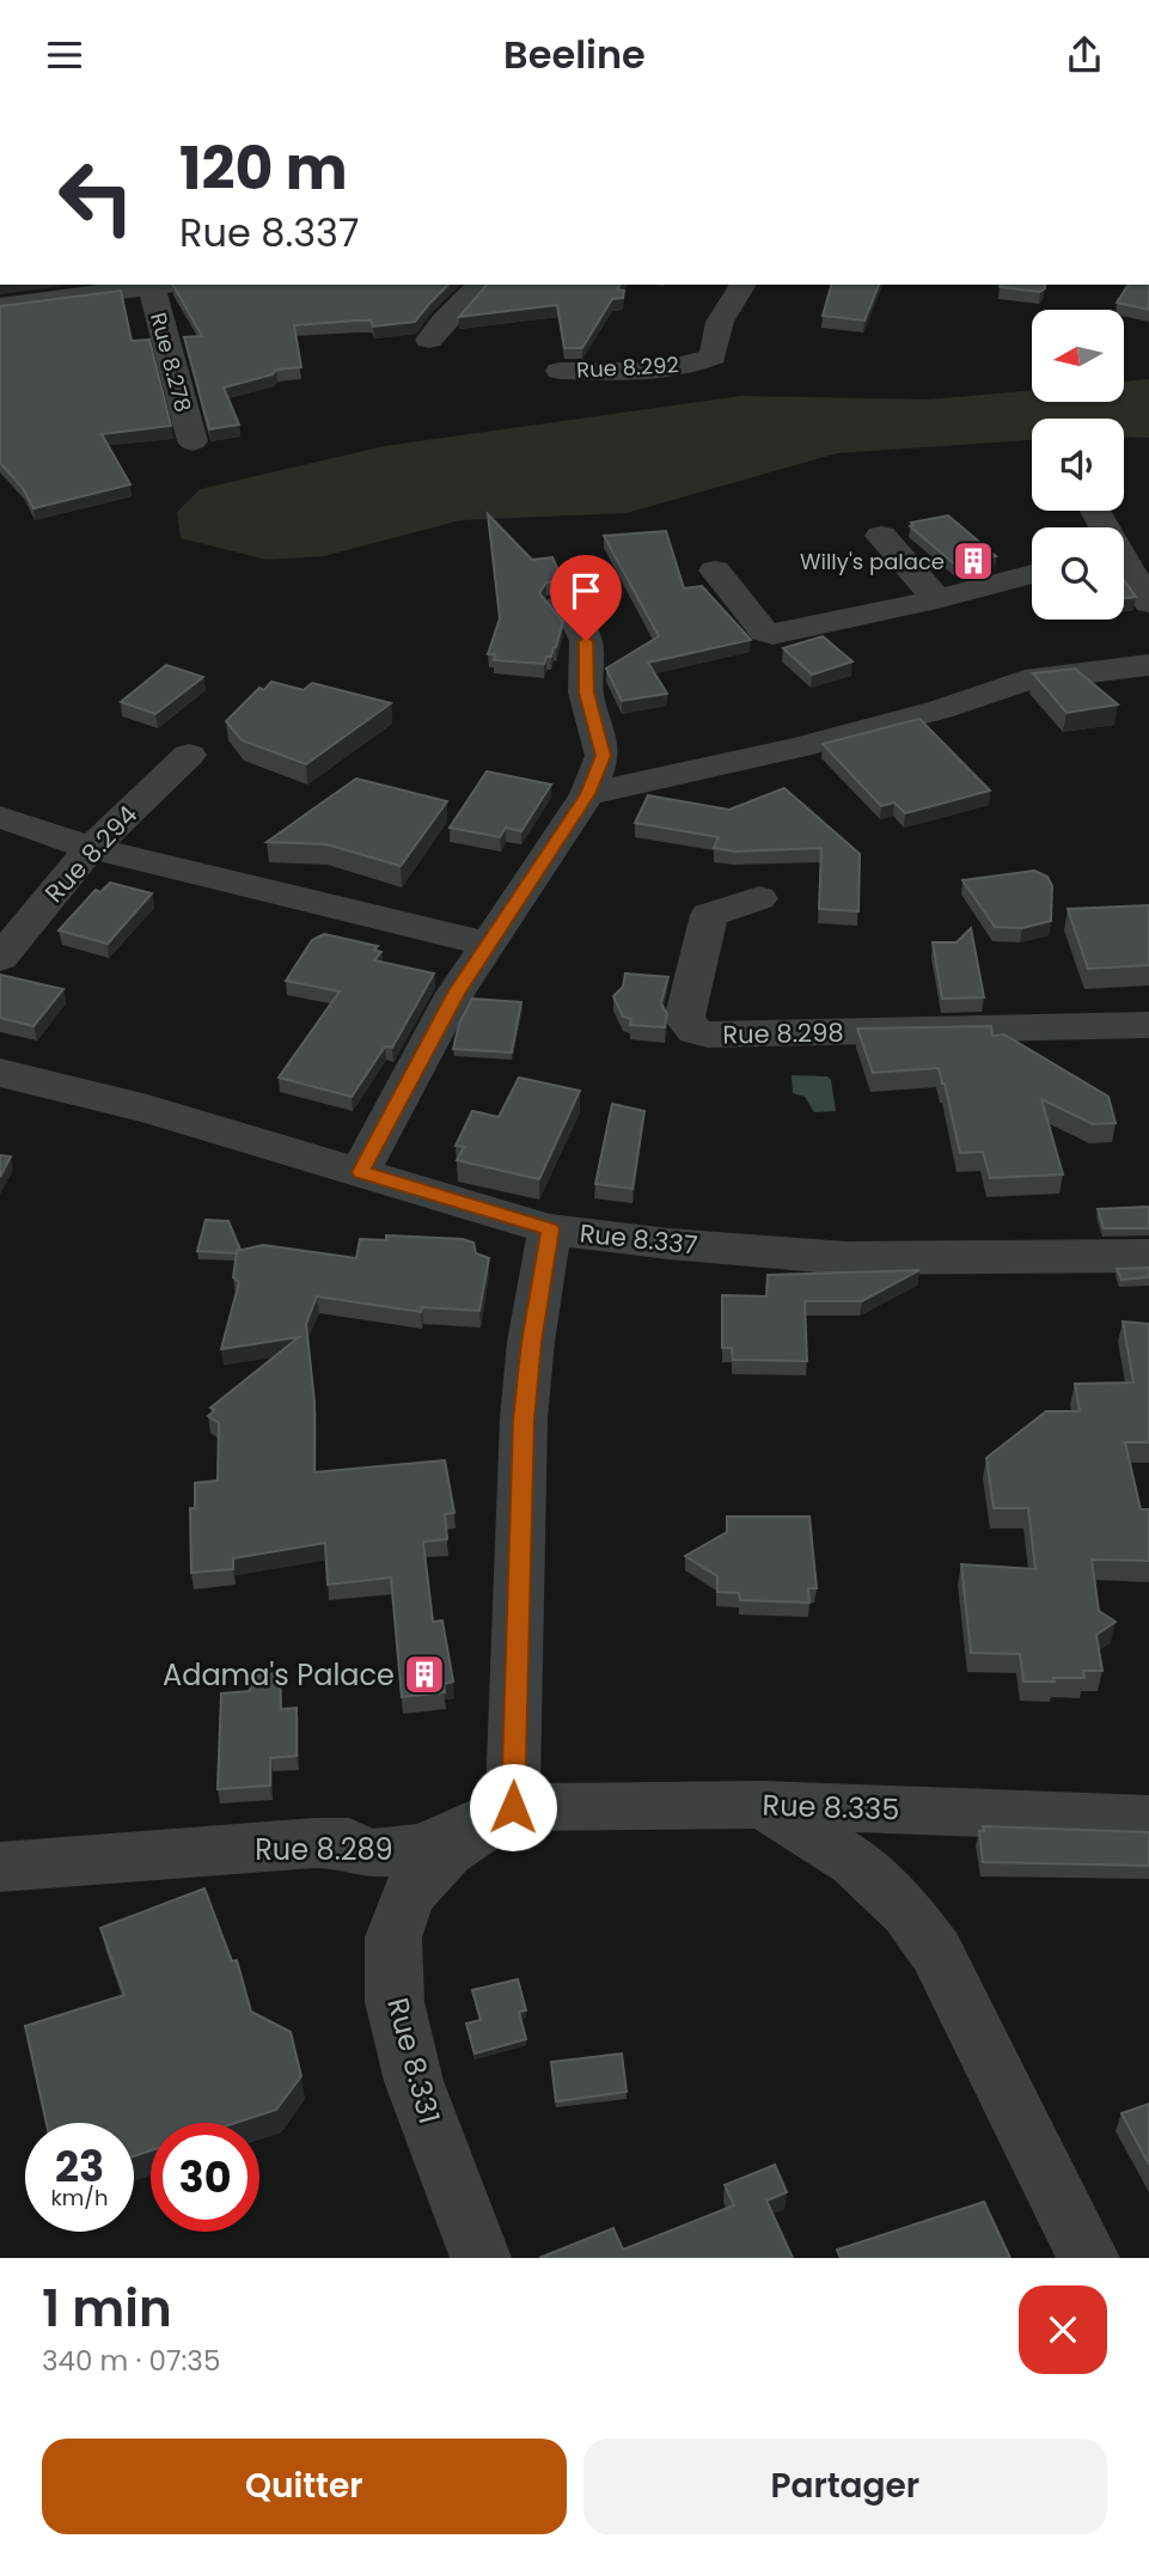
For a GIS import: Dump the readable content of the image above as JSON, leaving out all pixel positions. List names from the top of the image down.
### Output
{
  "streets": {
    "street": [
      "Rue 8.278",
      "Rue 8.292",
      "Rue 8.294",
      "Rue 8.298",
      "Rue 8.337",
      "Rue 8.335",
      "Rue 8.289",
      "Rue 8.331"
    ]
  },
  "crossings": [
    ["Rue 8.335", "Rue 8.289"],
    ["Rue 8.335", "Rue 8.331"],
    ["Rue 8.289", "Rue 8.331"]
  ],
  "places": {
    "building": ["Willy's palace", "Adama's Palace"]
  },
  "north": "left",
  "page": {
    "header": "Beeline",
    "turn": ["120 m", "Rue 8.337"],
    "speed": "23 km/h",
    "limit": "30",
    "heading": ["1 min", "340 m · 07:35"],
    "buttons": ["Quitter", "Partager"]
  }
}
